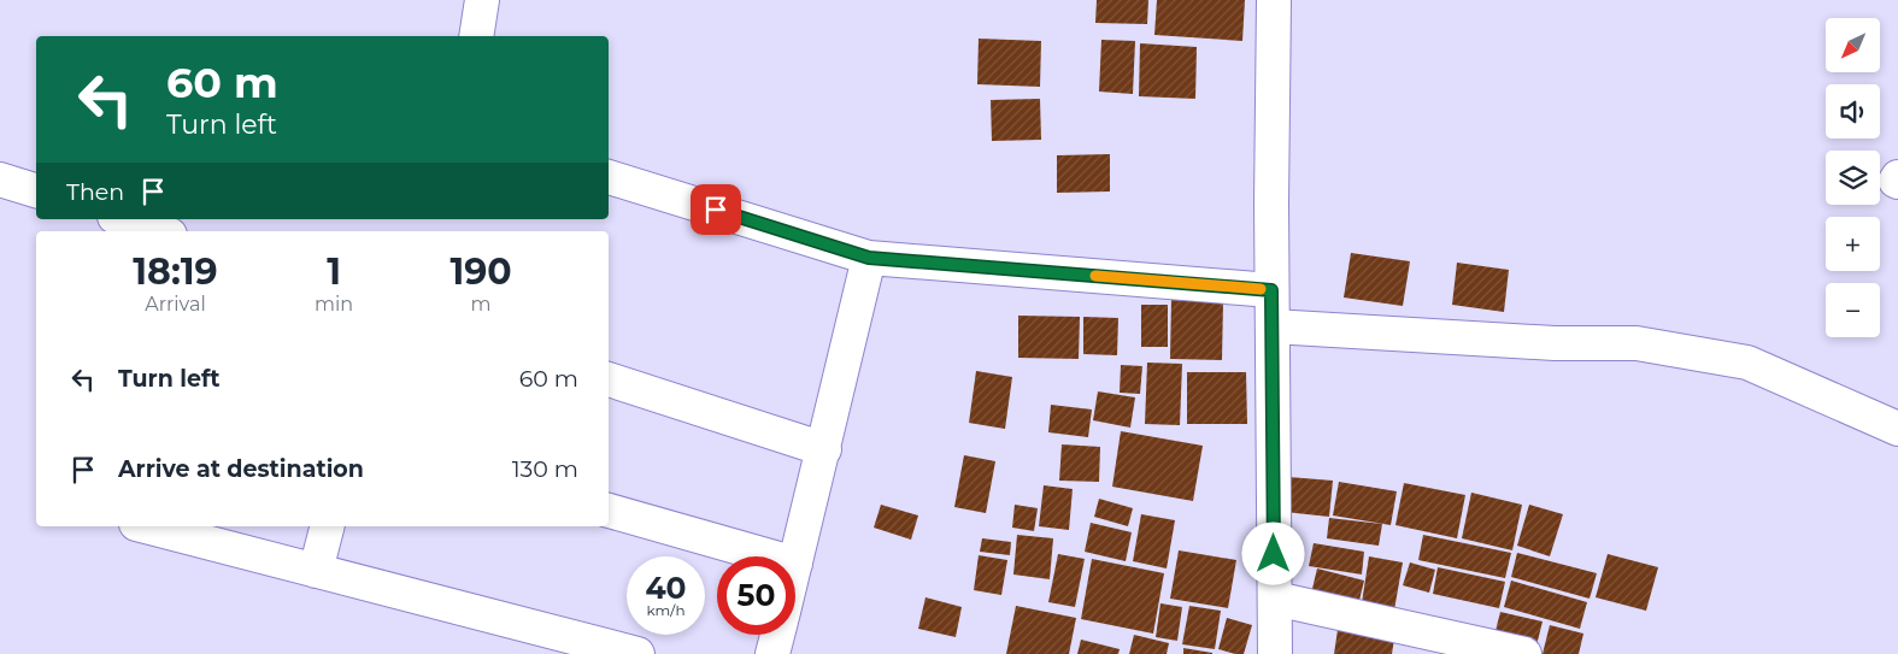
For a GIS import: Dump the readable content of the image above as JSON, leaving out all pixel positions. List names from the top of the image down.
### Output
{
  "north": "bottom left",
  "page": {
    "map_buttons": ["+", "−"],
    "turn": ["60 m", "Turn left"],
    "then": "Then",
    "eta": [
      "18:19",
      "Arrival",
      "1",
      "min",
      "190",
      "m"
    ],
    "list": [
      {
        "name": "Turn left",
        "value": "60 m"
      },
      {
        "name": "Arrive at destination",
        "value": "130 m"
      }
    ],
    "speed": "40 km/h",
    "limit": "50"
  }
}
